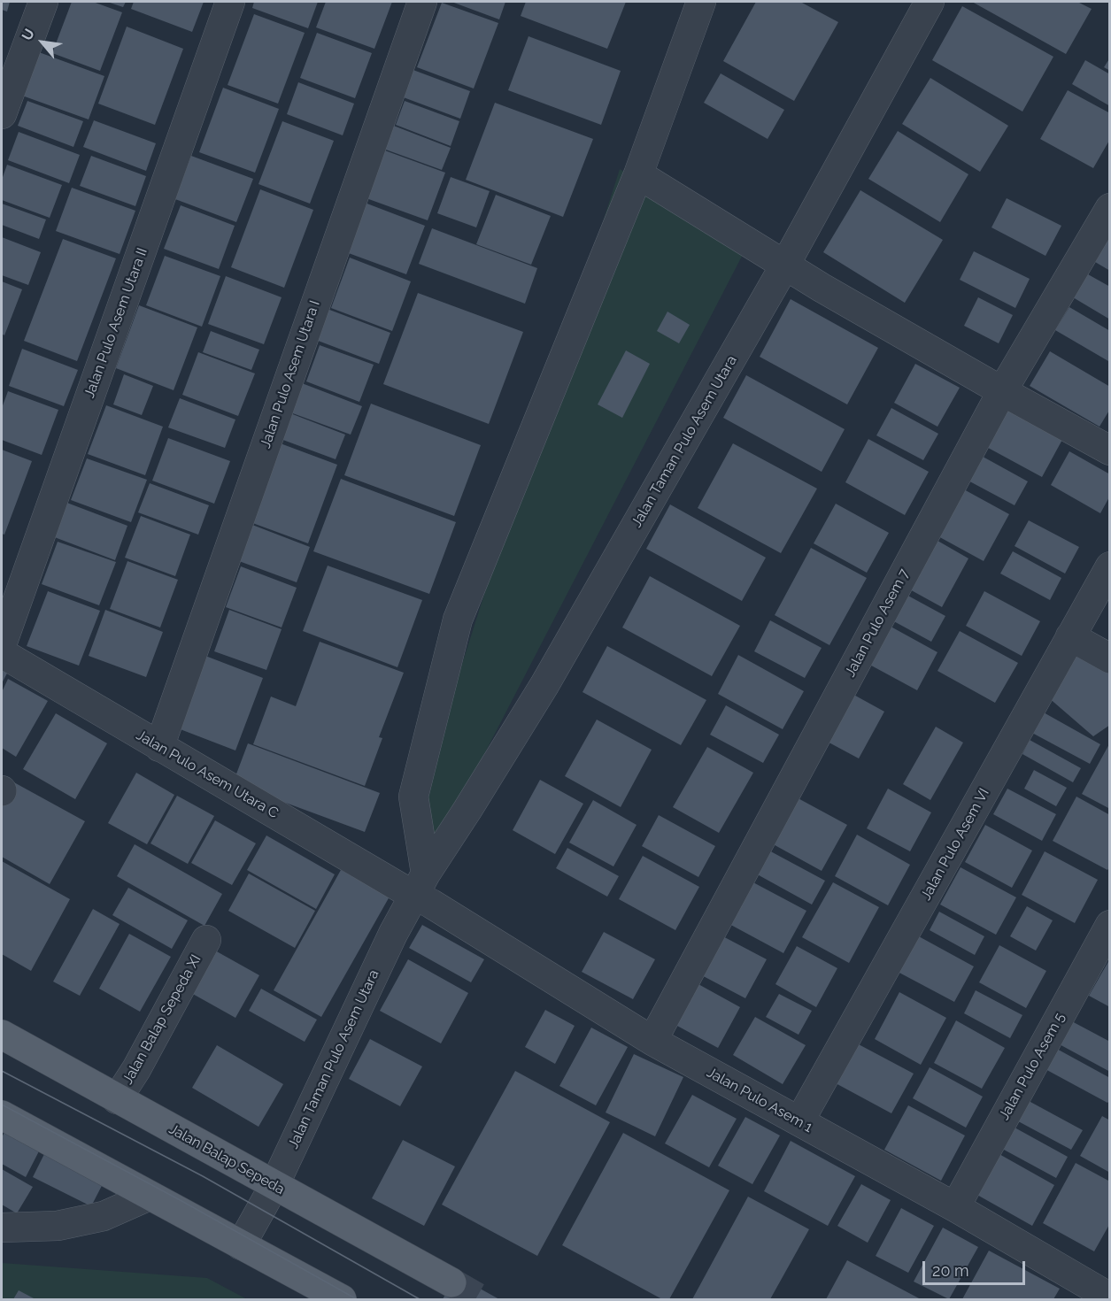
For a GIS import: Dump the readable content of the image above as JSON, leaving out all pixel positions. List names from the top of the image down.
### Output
{
  "streets": {
    "main road": ["Jalan Balap Sepeda"],
    "street": [
      "Jalan Pulo Asem Utara II",
      "Jalan Pulo Asem Utara I",
      "Jalan Taman Pulo Asem Utara",
      "Jalan Pulo Asem 7",
      "Jalan Pulo Asem Utara C",
      "Jalan Pulo Asem VI",
      "Jalan Balap Sepeda XI",
      "Jalan Pulo Asem 5",
      "Jalan Pulo Asem 1"
    ]
  },
  "crossings": [
    ["Jalan Pulo Asem Utara I", "Jalan Pulo Asem Utara C"],
    ["Jalan Taman Pulo Asem Utara", "Jalan Pulo Asem Utara C"],
    ["Jalan Taman Pulo Asem Utara", "Jalan Pulo Asem 1"],
    ["Jalan Taman Pulo Asem Utara", "Jalan Balap Sepeda"],
    ["Jalan Pulo Asem 7", "Jalan Pulo Asem 1"],
    ["Jalan Pulo Asem Utara C", "Jalan Pulo Asem 1"],
    ["Jalan Pulo Asem VI", "Jalan Pulo Asem 1"],
    ["Jalan Balap Sepeda XI", "Jalan Balap Sepeda"],
    ["Jalan Pulo Asem 5", "Jalan Pulo Asem 1"]
  ],
  "scale_bar": "20 m",
  "north": "top left"
}
